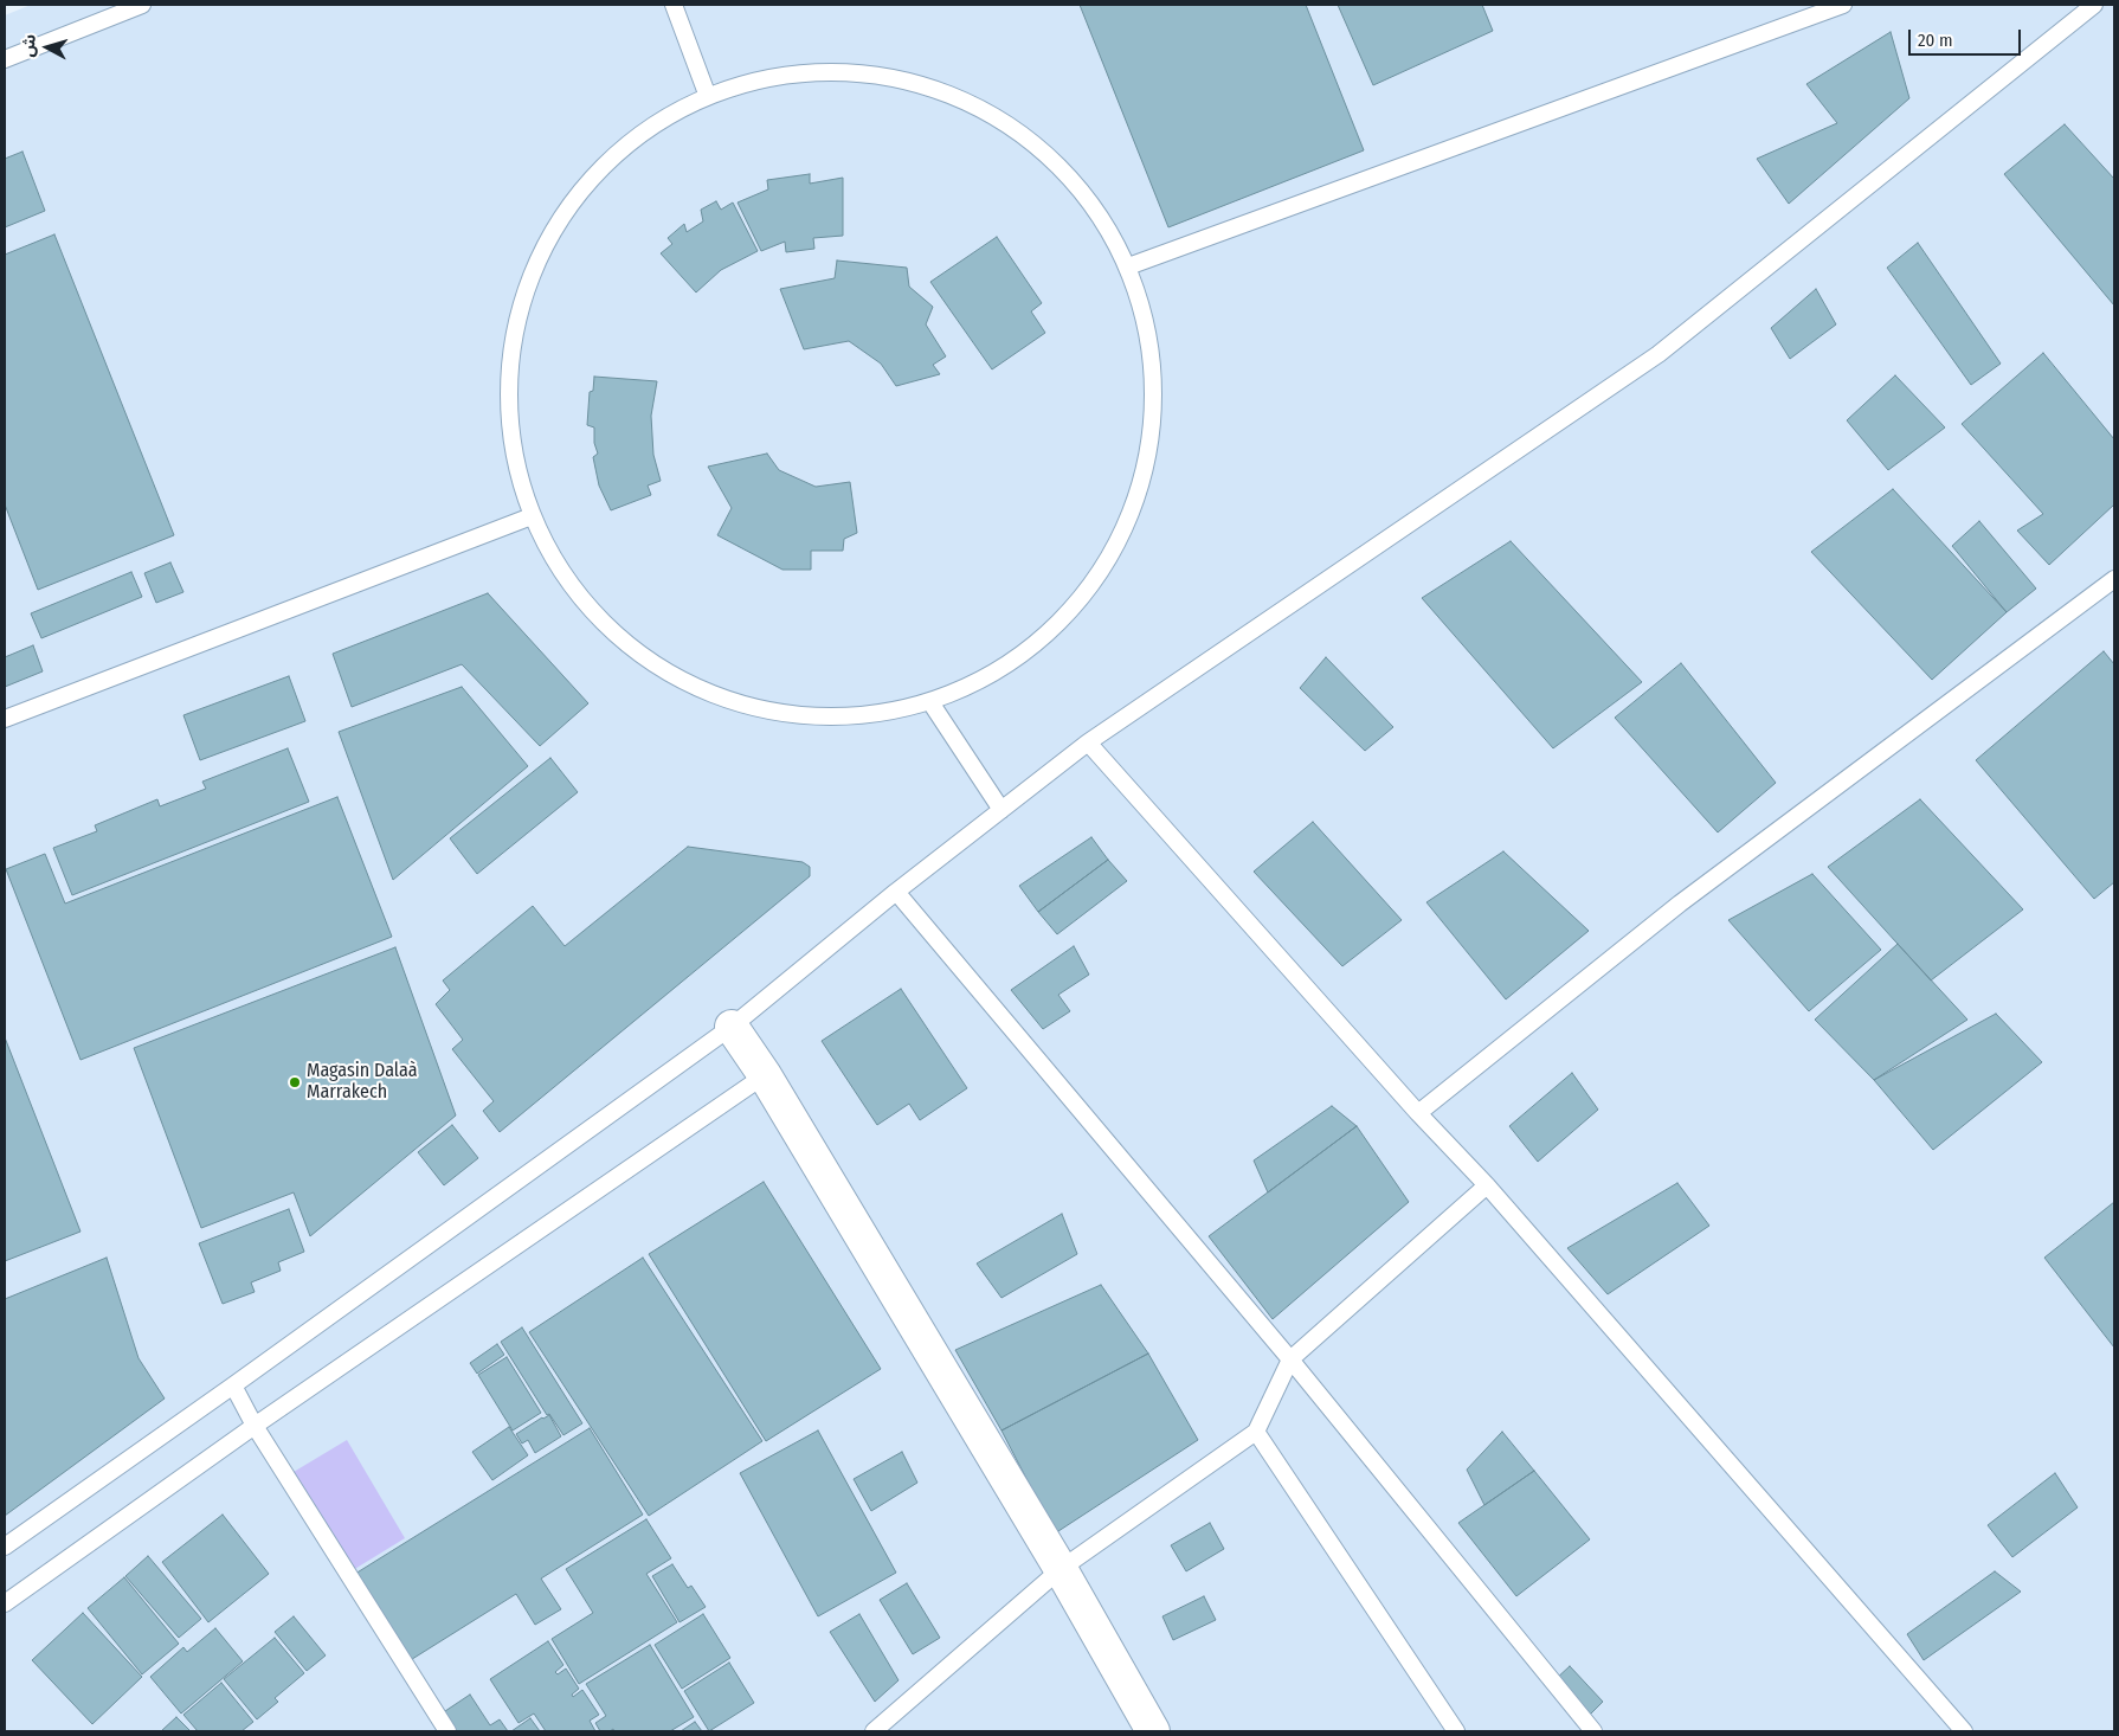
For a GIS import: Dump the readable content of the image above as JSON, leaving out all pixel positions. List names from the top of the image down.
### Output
{
  "places": ["Magasin Dalaà Marrakech"],
  "scale_bar": "20 m",
  "north": "left"
}
